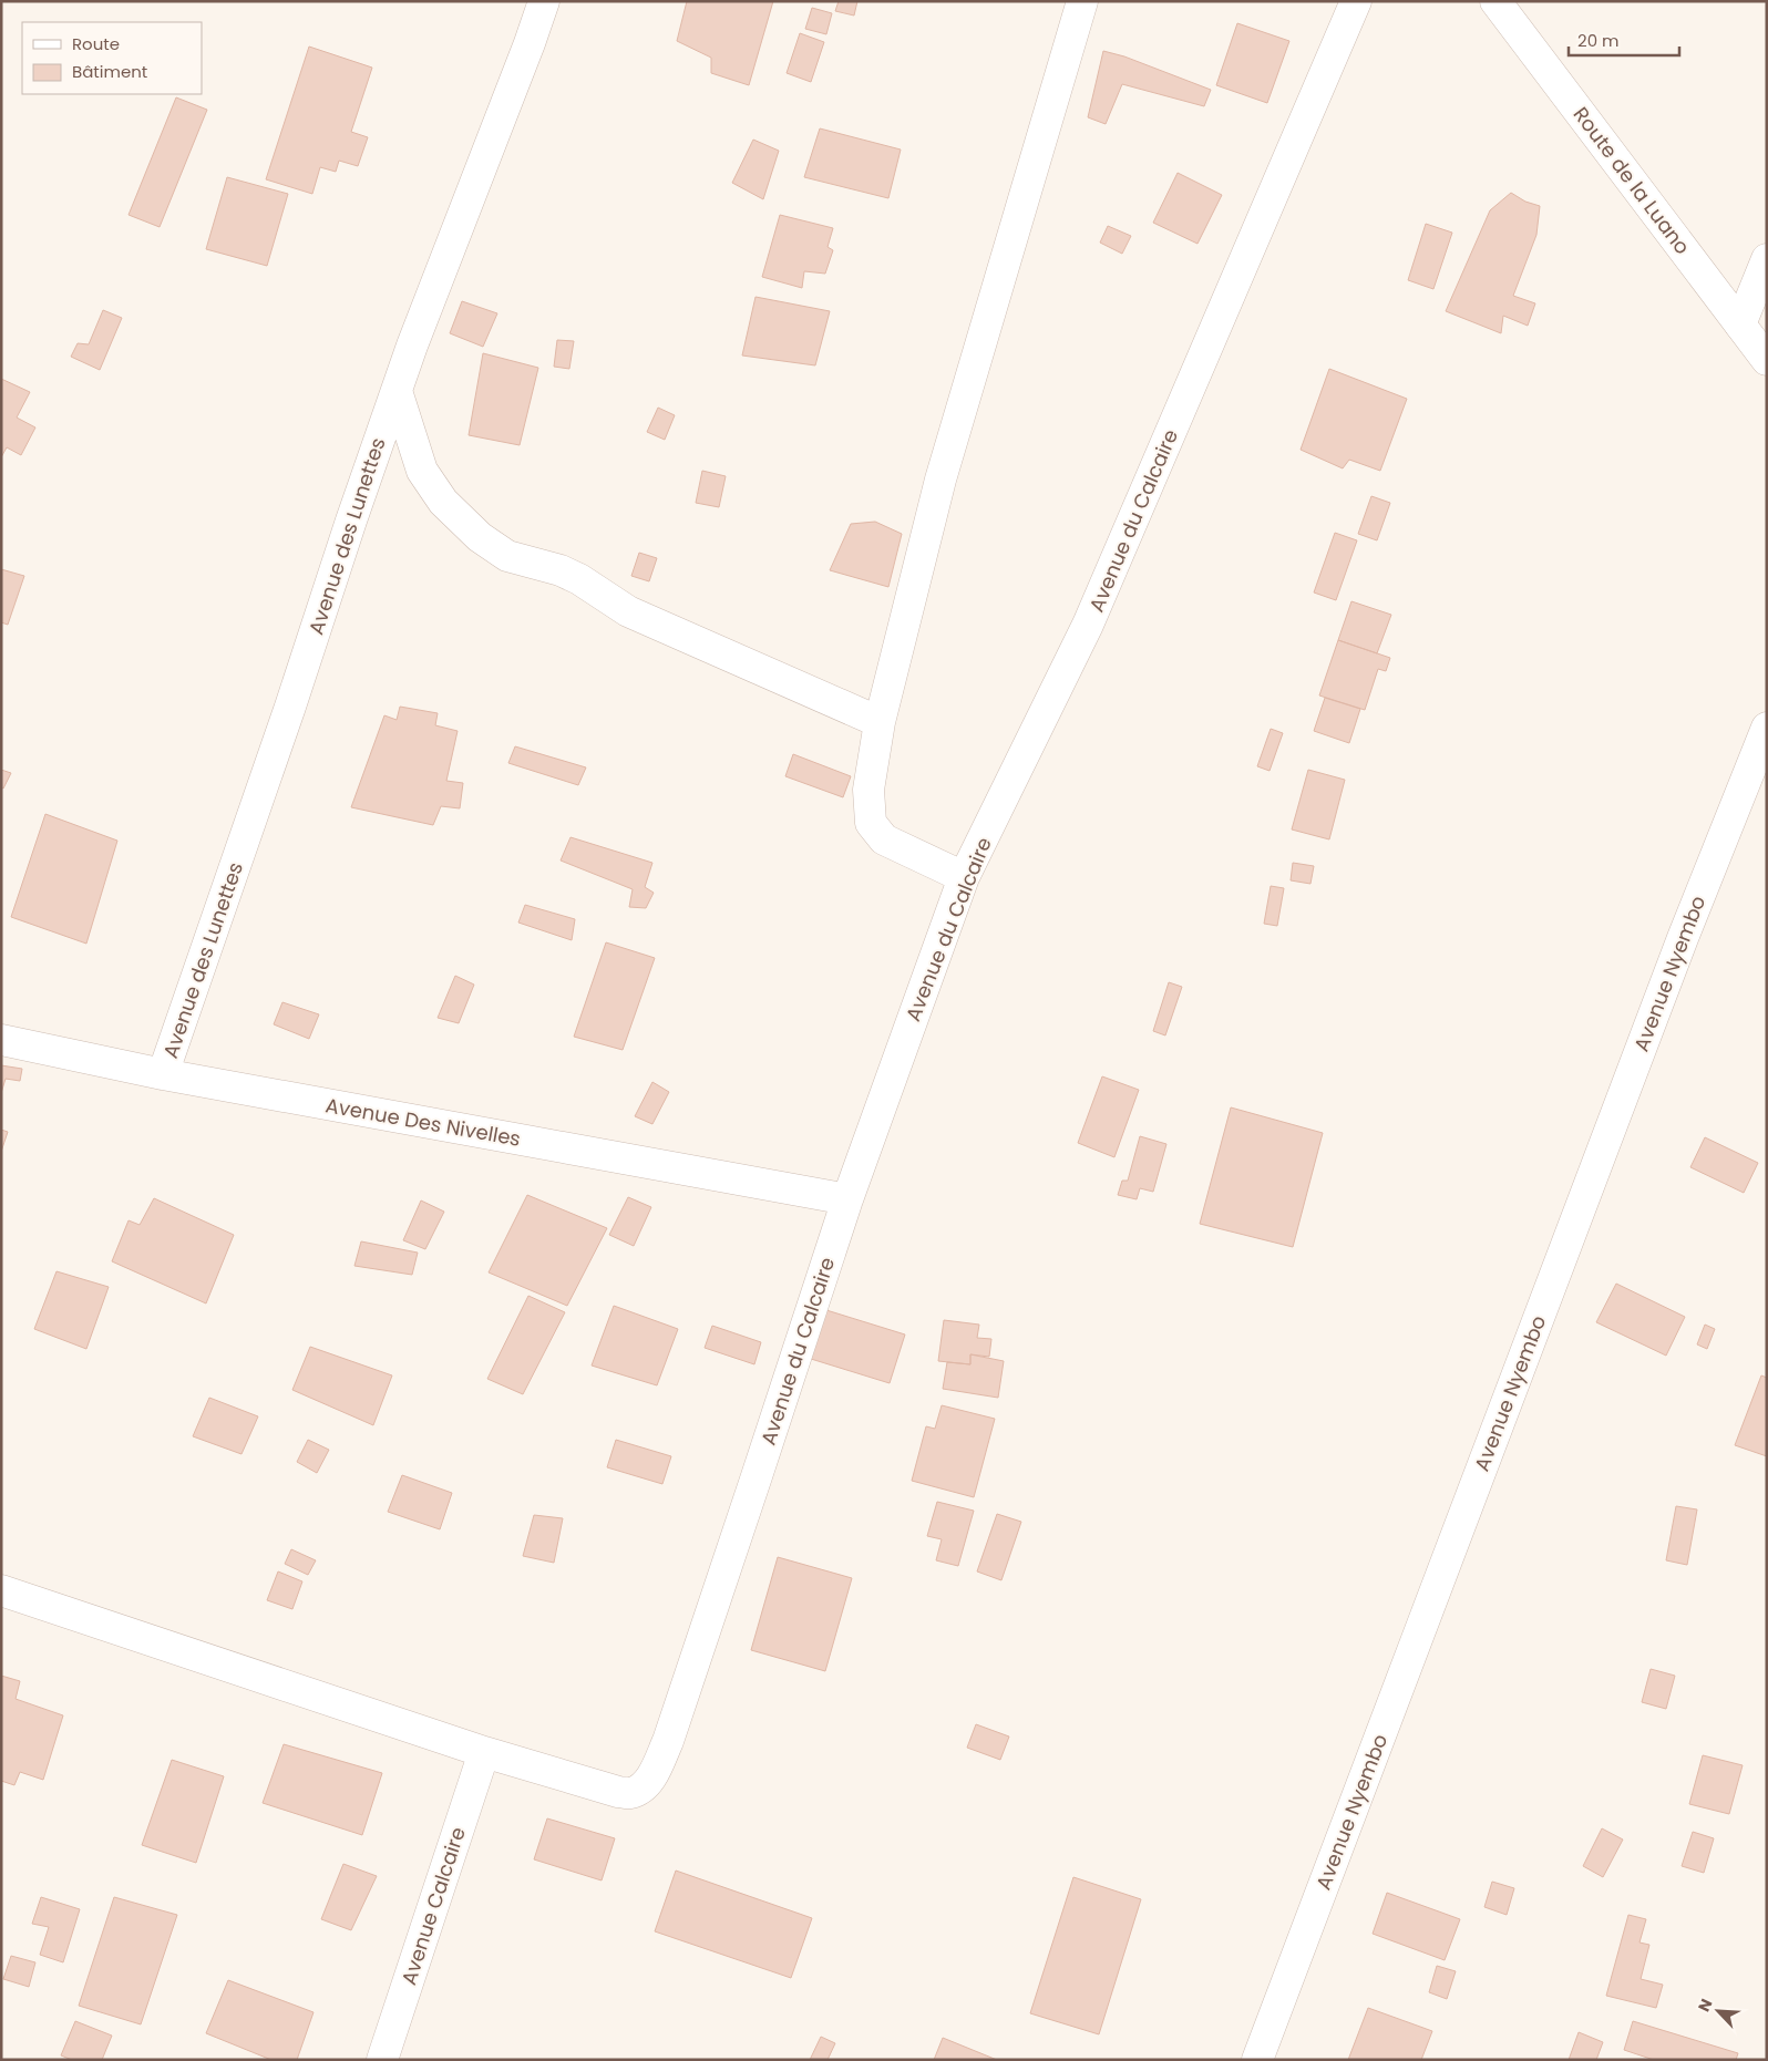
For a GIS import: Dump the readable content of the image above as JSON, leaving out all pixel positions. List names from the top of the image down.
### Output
{
  "streets": {
    "street": [
      "Route de la Luano",
      "Avenue du Calcaire",
      "Avenue des Lunettes",
      "Avenue Nyembo",
      "Avenue Des Nivelles",
      "Avenue Calcaire"
    ]
  },
  "crossings": [
    ["Avenue du Calcaire", "Avenue Des Nivelles"],
    ["Avenue du Calcaire", "Avenue Calcaire"],
    ["Avenue des Lunettes", "Avenue Des Nivelles"]
  ],
  "legend": ["Route", "Bâtiment"],
  "scale_bar": "20 m",
  "north": "top left"
}
